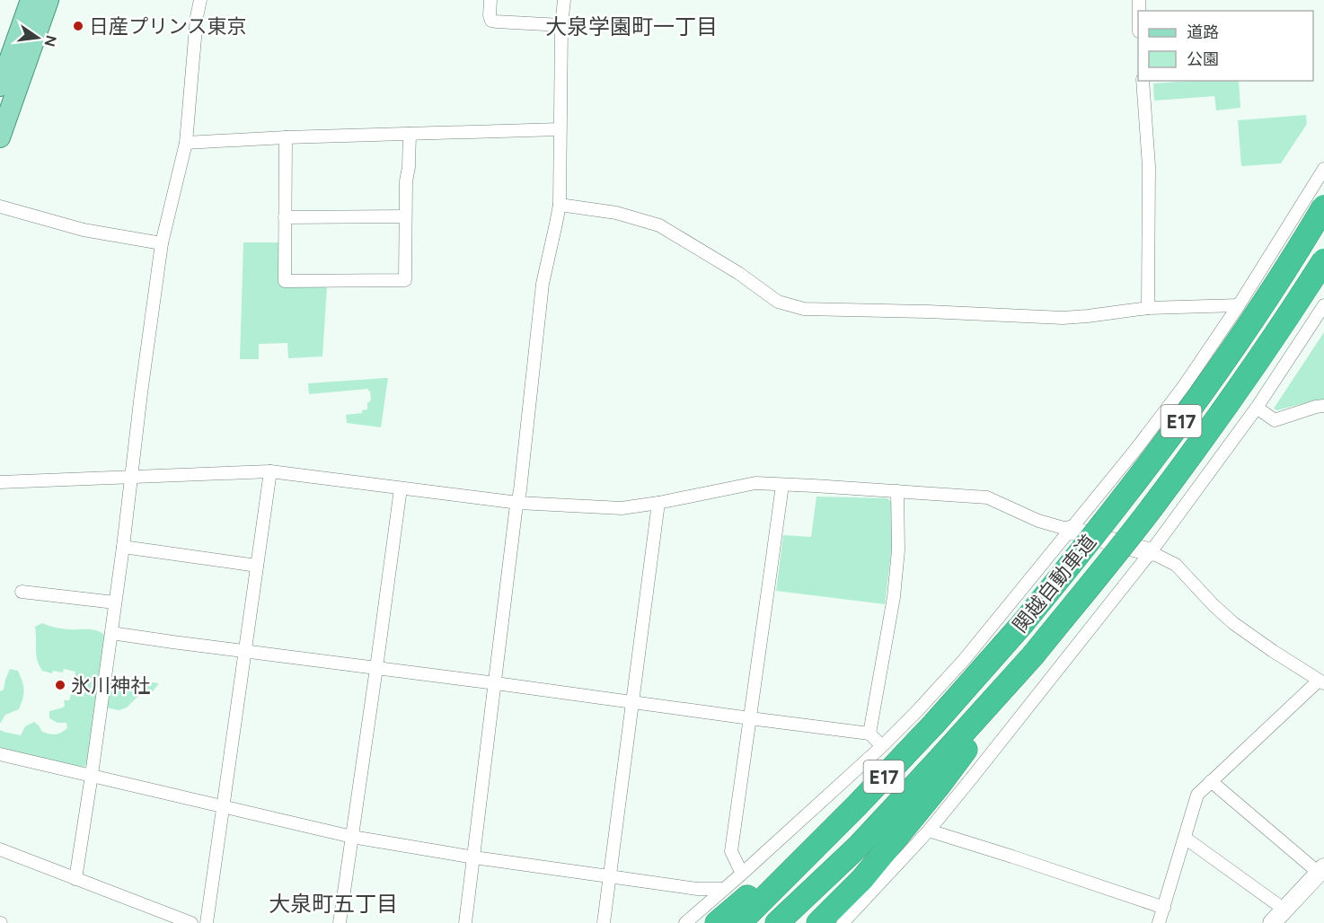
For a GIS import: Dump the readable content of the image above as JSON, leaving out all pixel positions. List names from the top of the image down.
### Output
{
  "streets": {
    "highway": ["E17", "関越自動車道"]
  },
  "districts": ["大泉学園町一丁目", "大泉町五丁目"],
  "places": ["日産プリンス東京", "氷川神社"],
  "legend": ["道路", "公園"],
  "north": "right"
}
